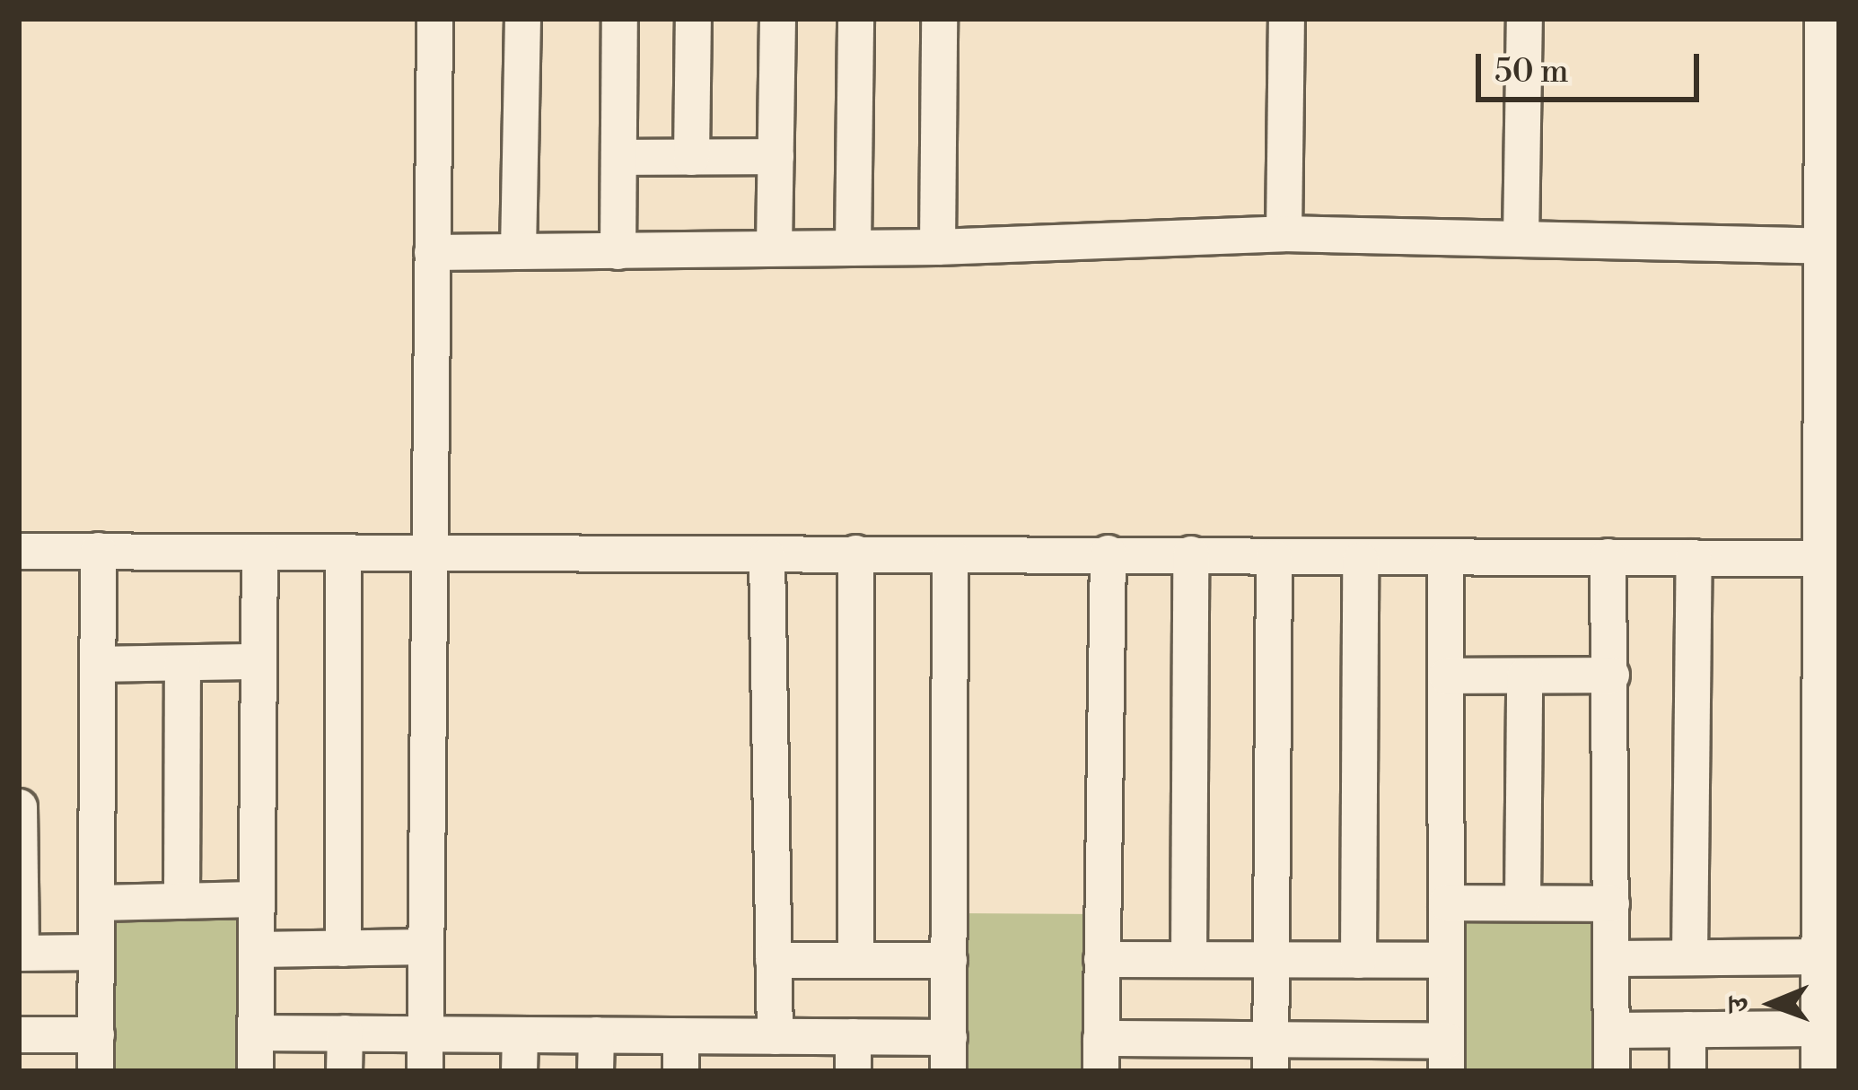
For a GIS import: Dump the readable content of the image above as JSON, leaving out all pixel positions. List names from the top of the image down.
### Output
{
  "scale_bar": "50 m",
  "north": "left"
}
